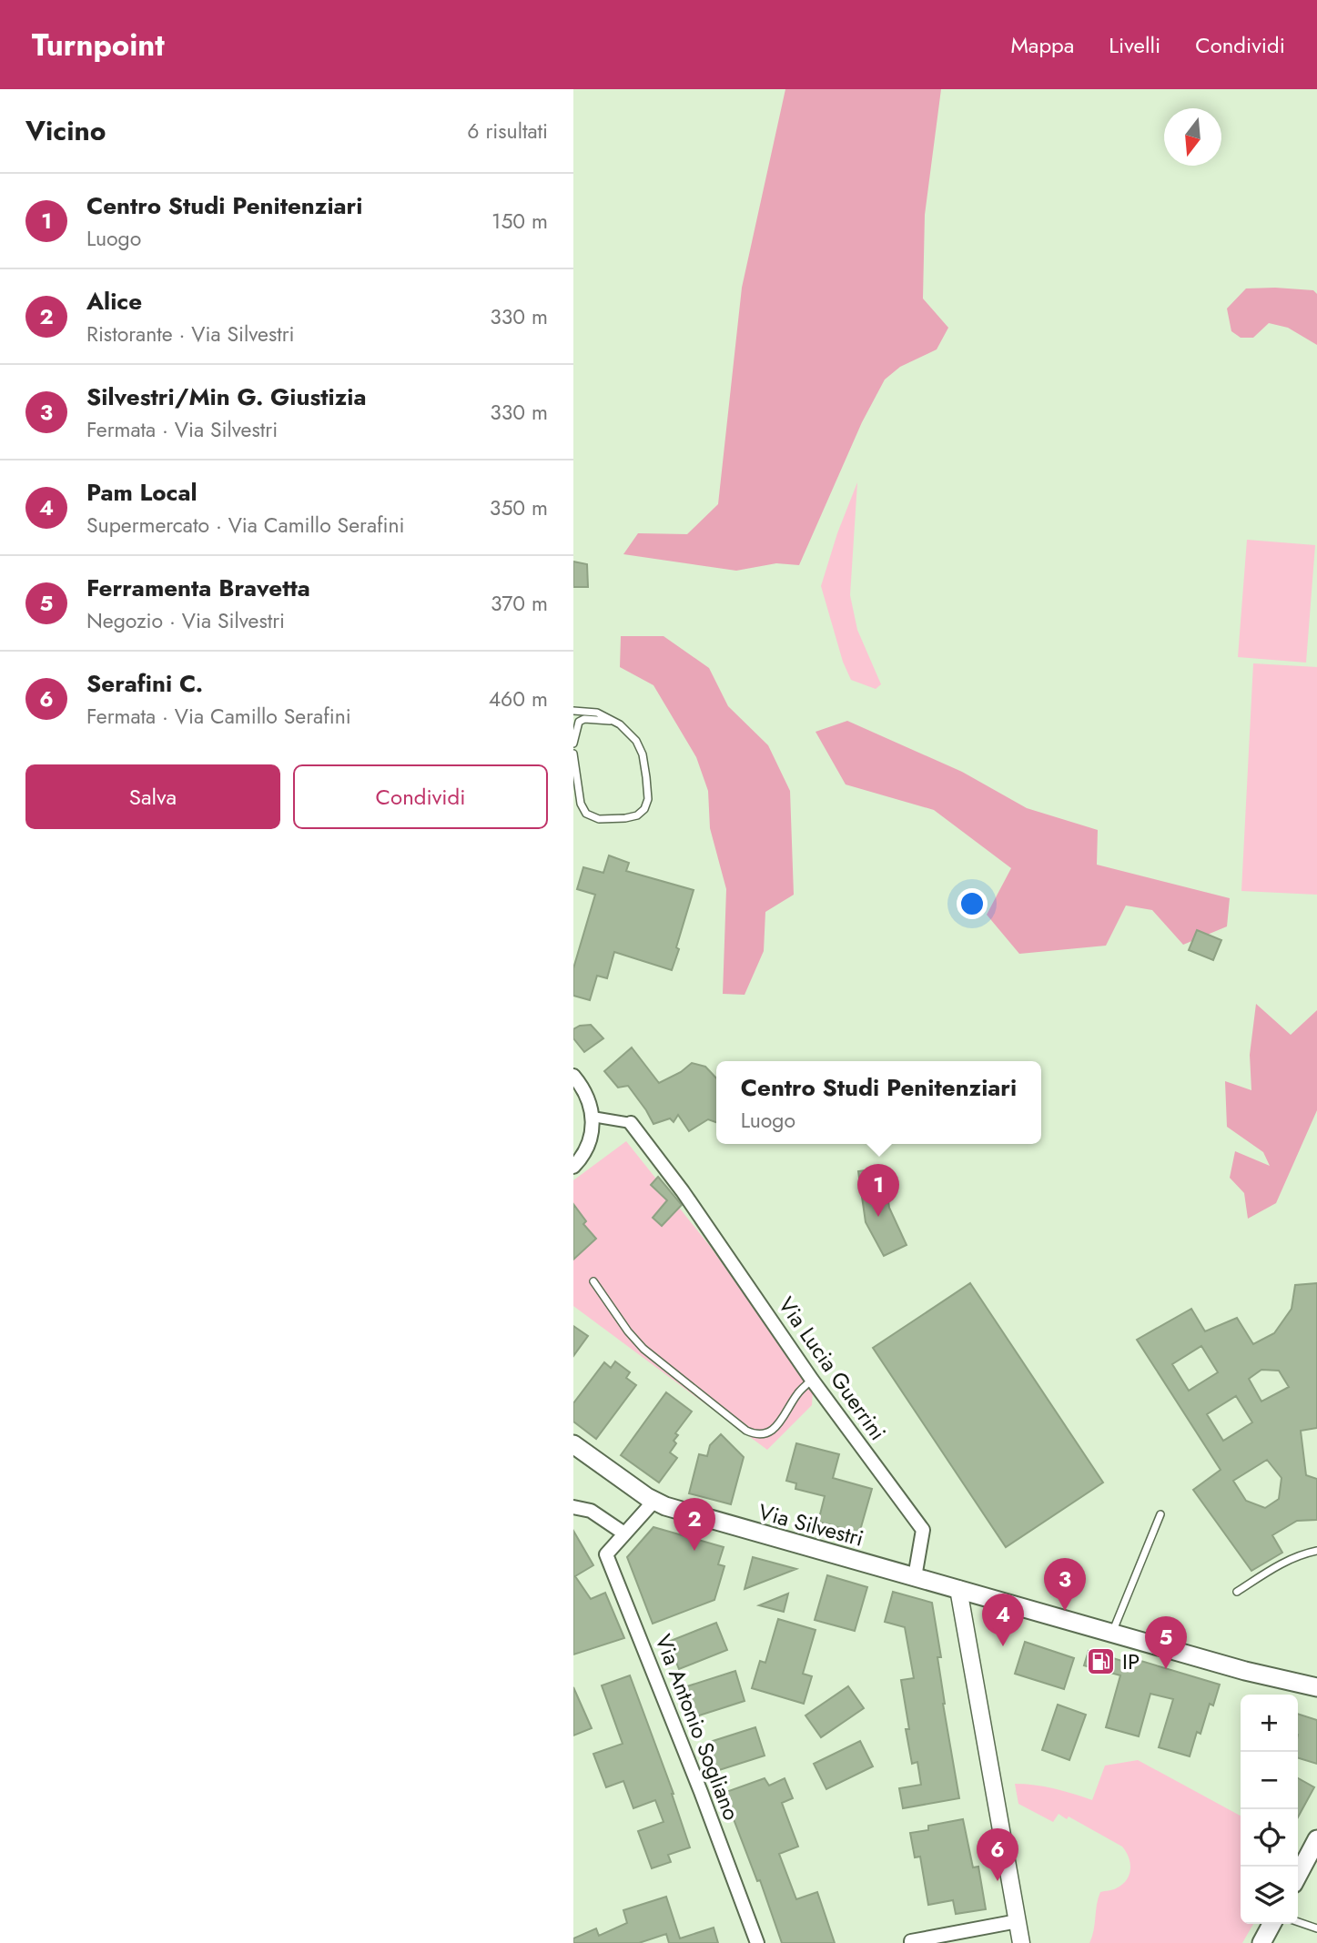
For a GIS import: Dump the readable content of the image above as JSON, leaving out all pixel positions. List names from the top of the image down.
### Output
{
  "streets": {
    "main road": ["Via Silvestri"],
    "street": ["Via Lucia Guerrini", "Via Antonio Sogliano"]
  },
  "crossings": [
    ["Via Lucia Guerrini", "Via Silvestri"]
  ],
  "places": {
    "fuel station": ["IP"]
  },
  "north": "bottom",
  "page": {
    "header": "Turnpoint",
    "nav": ["Mappa", "Livelli", "Condividi"],
    "heading": ["Vicino", "6 risultati"],
    "list": [
      {
        "mark": "1",
        "name": "Centro Studi Penitenziari",
        "note": "Luogo",
        "value": "150 m"
      },
      {
        "mark": "2",
        "name": "Alice",
        "note": "Ristorante · Via Silvestri",
        "value": "330 m"
      },
      {
        "mark": "3",
        "name": "Silvestri/Min G. Giustizia",
        "note": "Fermata · Via Silvestri",
        "value": "330 m"
      },
      {
        "mark": "4",
        "name": "Pam Local",
        "note": "Supermercato · Via Camillo Serafini",
        "value": "350 m"
      },
      {
        "mark": "5",
        "name": "Ferramenta Bravetta",
        "note": "Negozio · Via Silvestri",
        "value": "370 m"
      },
      {
        "mark": "6",
        "name": "Serafini C.",
        "note": "Fermata · Via Camillo Serafini",
        "value": "460 m"
      }
    ],
    "buttons": ["Salva", "Condividi"],
    "popup": ["Centro Studi Penitenziari", "Luogo"],
    "pins": [
      "1",
      "2",
      "3",
      "4",
      "5",
      "6"
    ],
    "map_buttons": ["+", "−"]
  }
}
